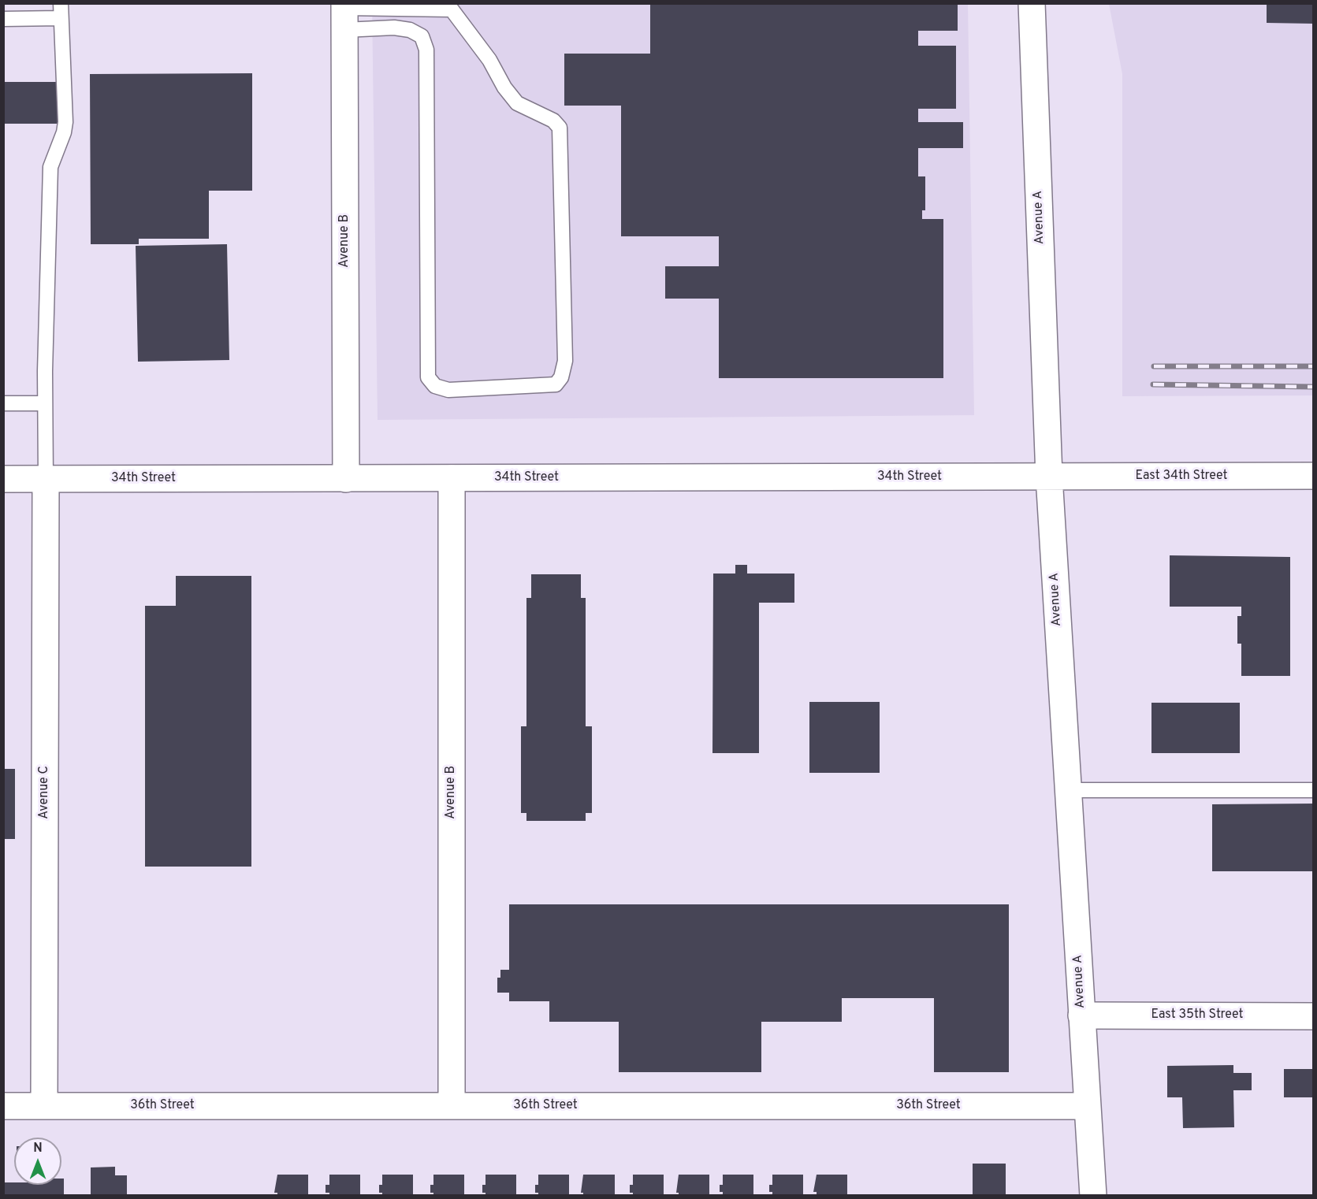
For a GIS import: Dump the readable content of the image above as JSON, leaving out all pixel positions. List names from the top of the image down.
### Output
{
  "streets": {
    "street": [
      "Avenue A",
      "Avenue B",
      "East 34th Street",
      "34th Street",
      "Avenue C",
      "East 35th Street",
      "36th Street"
    ]
  },
  "crossings": [
    ["Avenue A", "East 34th Street"],
    ["Avenue A", "34th Street"],
    ["Avenue A", "East 35th Street"],
    ["Avenue A", "36th Street"],
    ["Avenue B", "34th Street"],
    ["Avenue B", "36th Street"],
    ["East 34th Street", "34th Street"],
    ["34th Street", "Avenue C"],
    ["Avenue C", "36th Street"]
  ],
  "north": "top"
}
